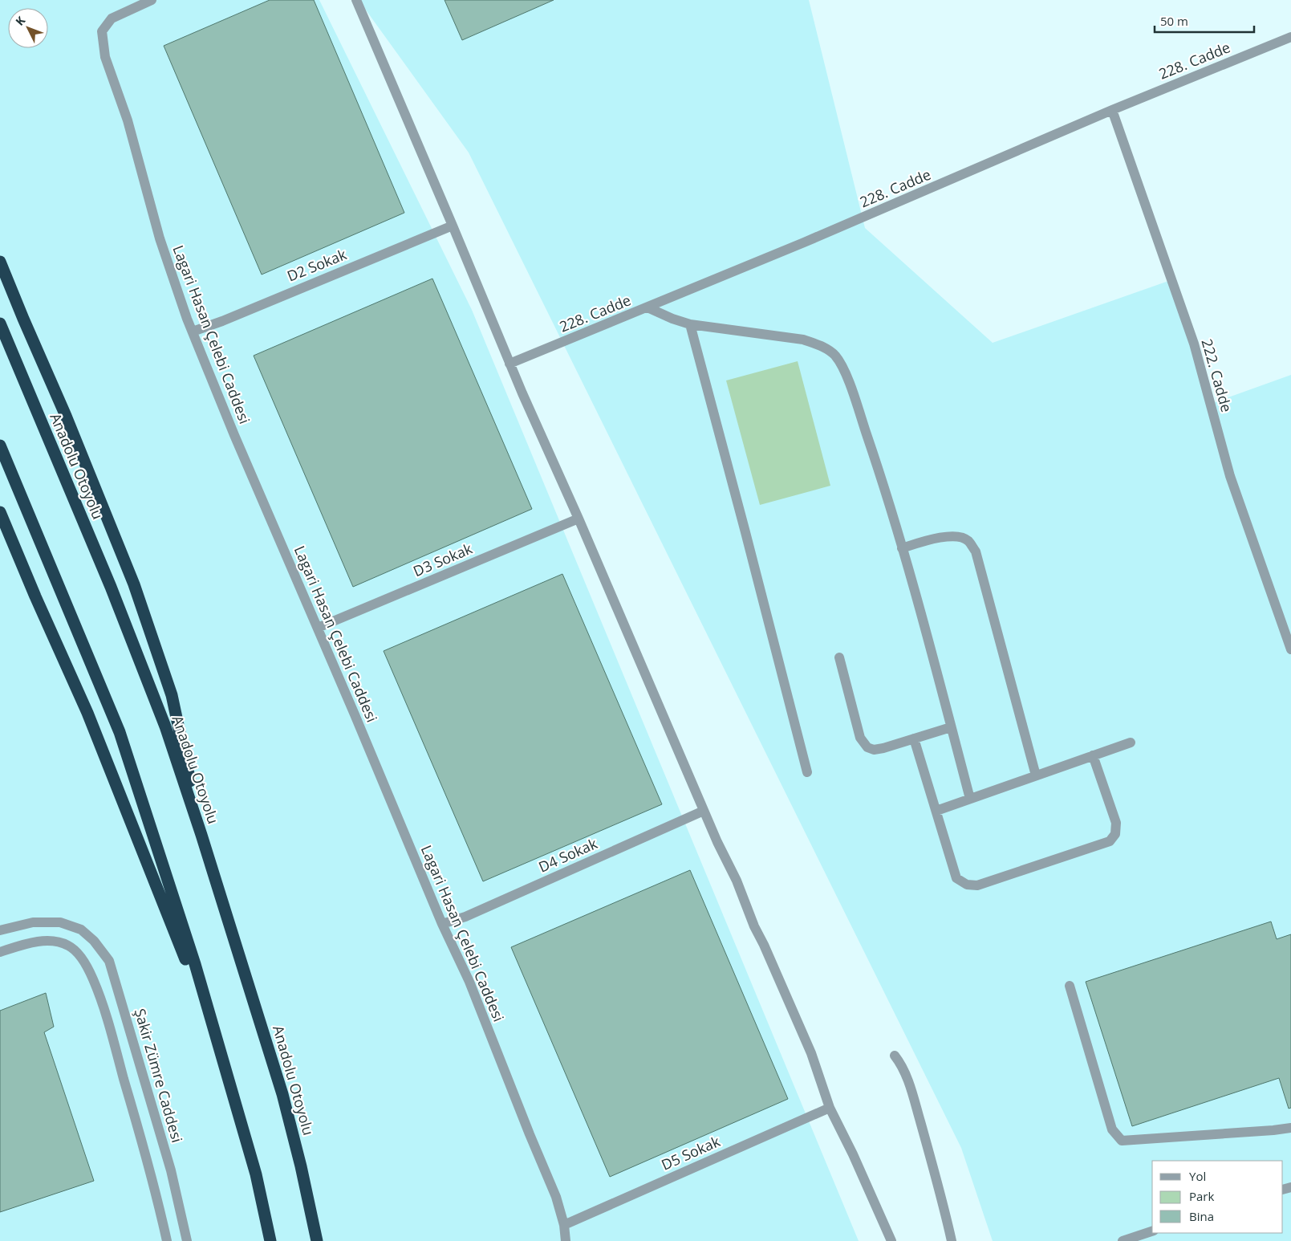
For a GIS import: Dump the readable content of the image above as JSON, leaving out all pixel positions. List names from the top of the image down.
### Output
{
  "streets": {
    "highway": ["Anadolu Otoyolu"],
    "street": [
      "228. Cadde",
      "D2 Sokak",
      "Lagari Hasan Çelebi Caddesi",
      "222. Cadde",
      "D3 Sokak",
      "D4 Sokak",
      "Şakir Zümre Caddesi",
      "D5 Sokak"
    ]
  },
  "crossings": [
    ["228. Cadde", "222. Cadde"],
    ["D2 Sokak", "Lagari Hasan Çelebi Caddesi"],
    ["Lagari Hasan Çelebi Caddesi", "D3 Sokak"],
    ["Lagari Hasan Çelebi Caddesi", "D4 Sokak"],
    ["Lagari Hasan Çelebi Caddesi", "D5 Sokak"]
  ],
  "legend": ["Yol", "Park", "Bina"],
  "scale_bar": "50 m",
  "north": "top left"
}
